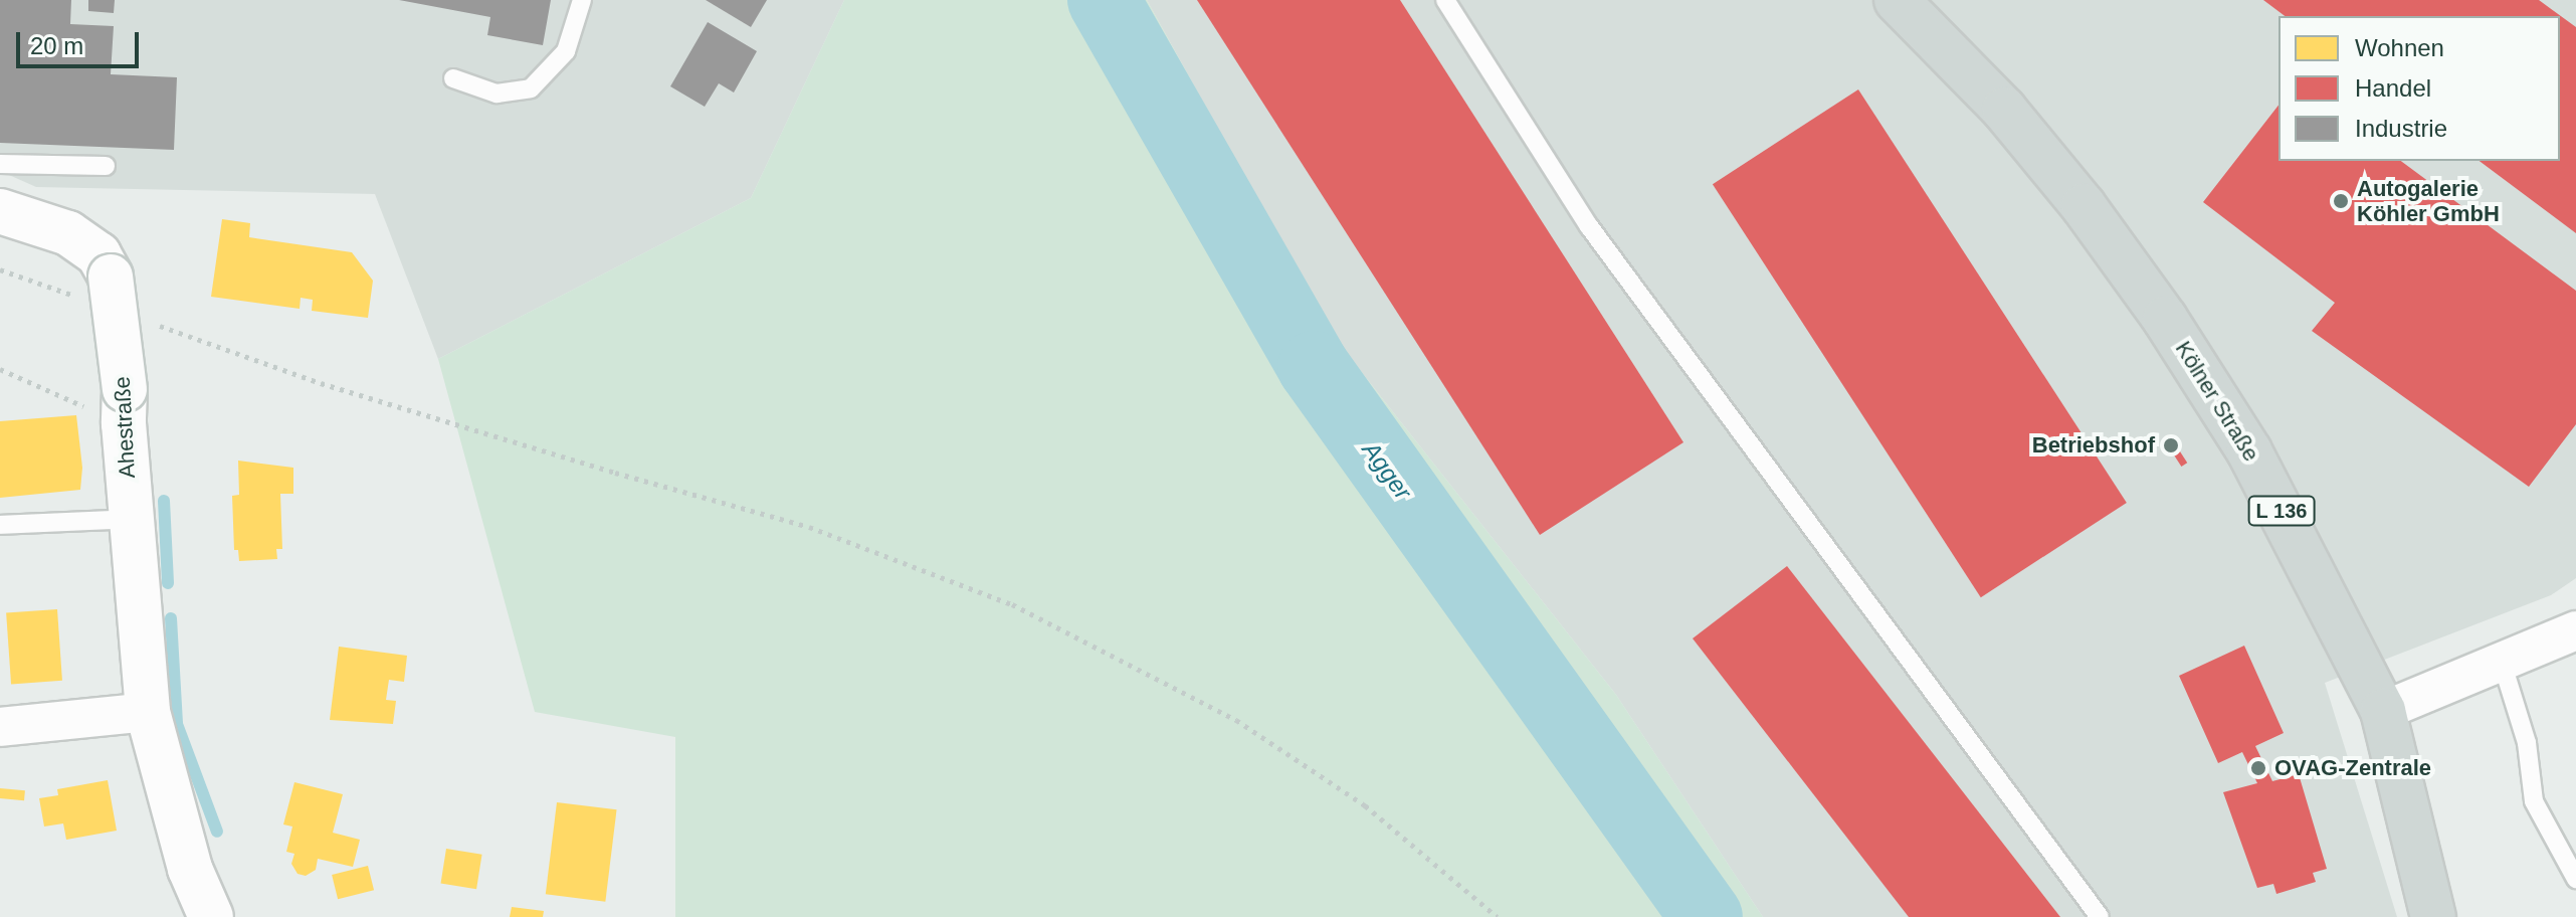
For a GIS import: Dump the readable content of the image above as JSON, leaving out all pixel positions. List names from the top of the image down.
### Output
{
  "streets": {
    "main road": ["Kölner Straße", "Ahestraße", "L 136"]
  },
  "water": ["Agger"],
  "places": ["Autogalerie Köhler GmbH", "Betriebshof", "OVAG-Zentrale"],
  "legend": ["Wohnen", "Handel", "Industrie"],
  "scale_bar": "20 m"
}
